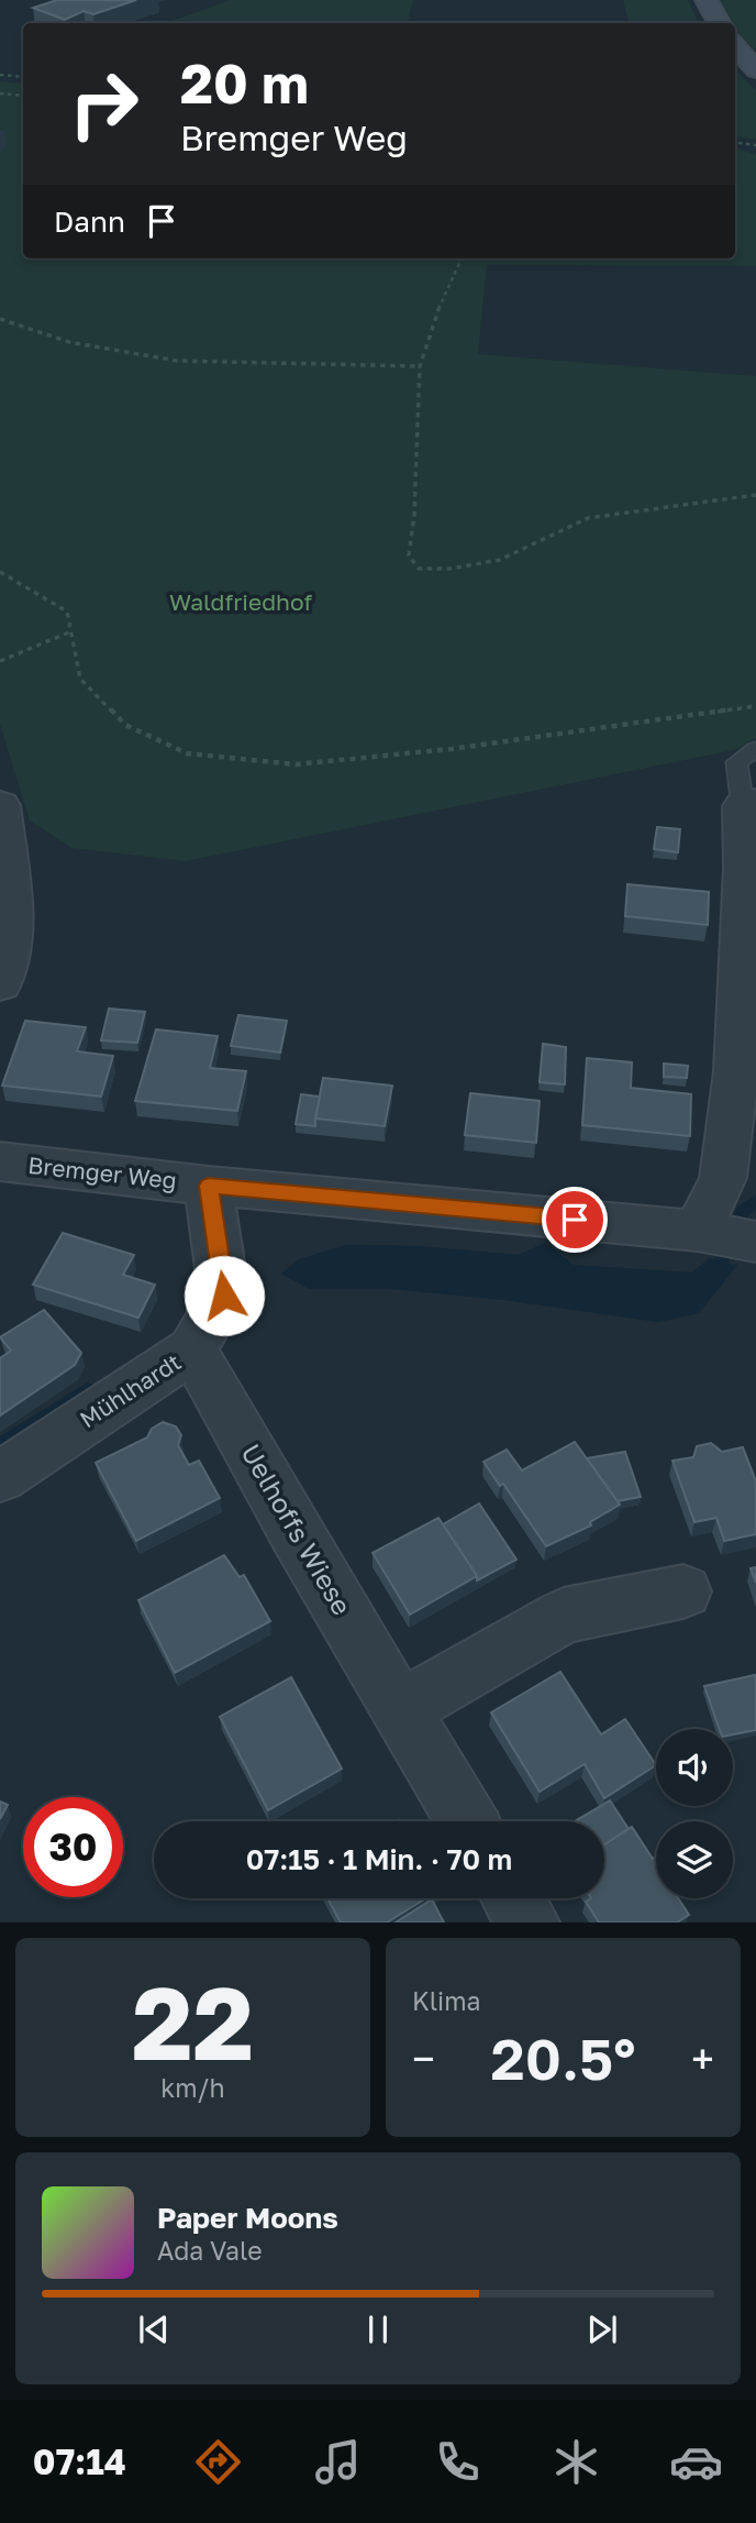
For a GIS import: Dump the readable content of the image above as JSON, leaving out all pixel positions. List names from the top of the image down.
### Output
{
  "streets": {
    "street": ["Bremger Weg", "Mühlhardt", "Uelhoffs Wiese"]
  },
  "crossings": [
    ["Bremger Weg", "Mühlhardt"],
    ["Mühlhardt", "Uelhoffs Wiese"]
  ],
  "parks": ["Waldfriedhof"],
  "page": {
    "turn": ["20 m", "Bremger Weg"],
    "then": "Dann",
    "limit": "30",
    "trip": "07:15 · 1 Min. · 70 m",
    "tile": [
      ["22", "km/h"],
      "Klima"
    ],
    "heat": ["−", "20.5°", "+"],
    "song": ["Paper Moons", "Ada Vale"],
    "tabs": "07:14"
  }
}
